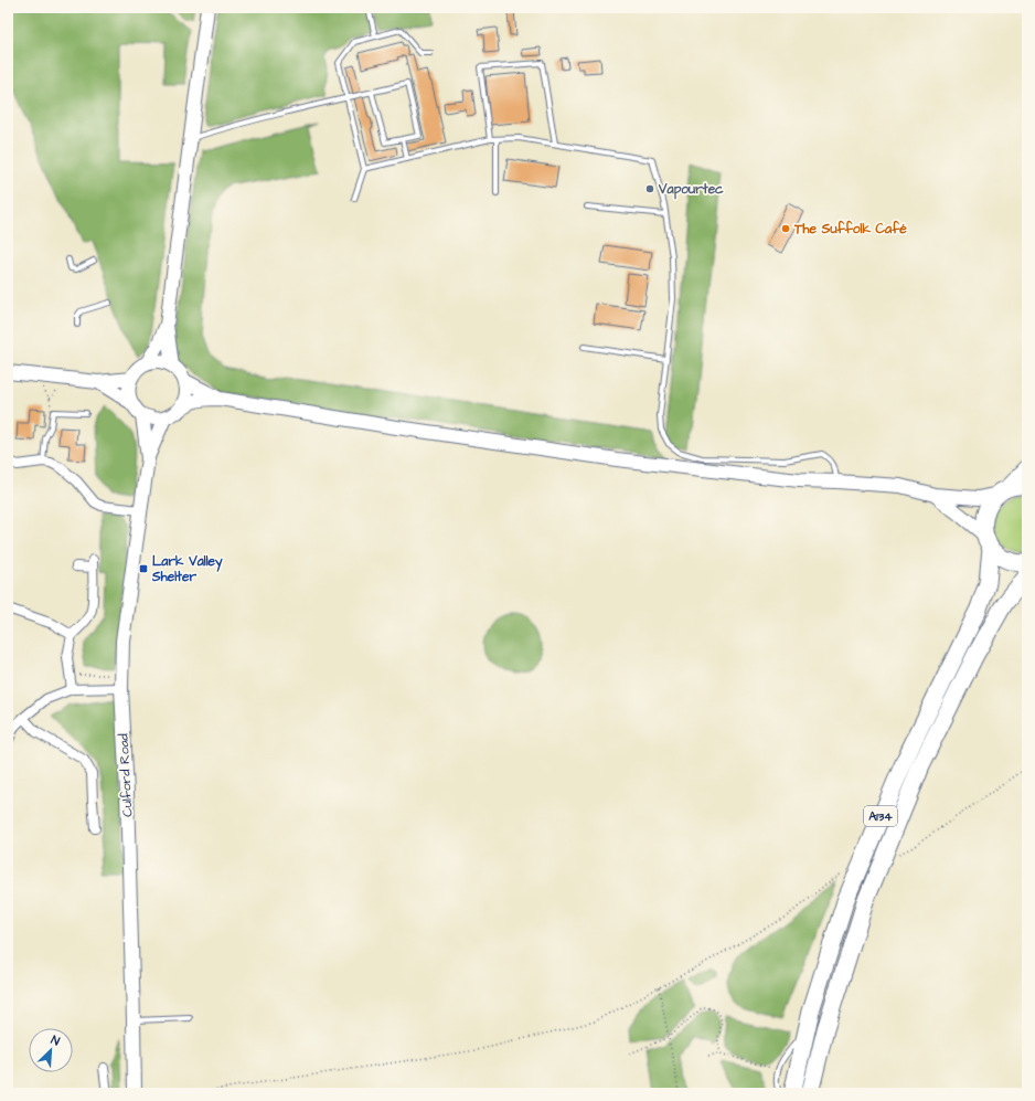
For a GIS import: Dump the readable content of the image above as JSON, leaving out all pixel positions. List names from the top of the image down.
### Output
{
  "streets": {
    "highway": ["A134"],
    "main road": ["Culford Road"]
  },
  "places": {
    "other": ["Vapourtec", "The Suffolk Café"],
    "transit": ["Lark Valley Shelter"]
  },
  "north": "top right"
}
